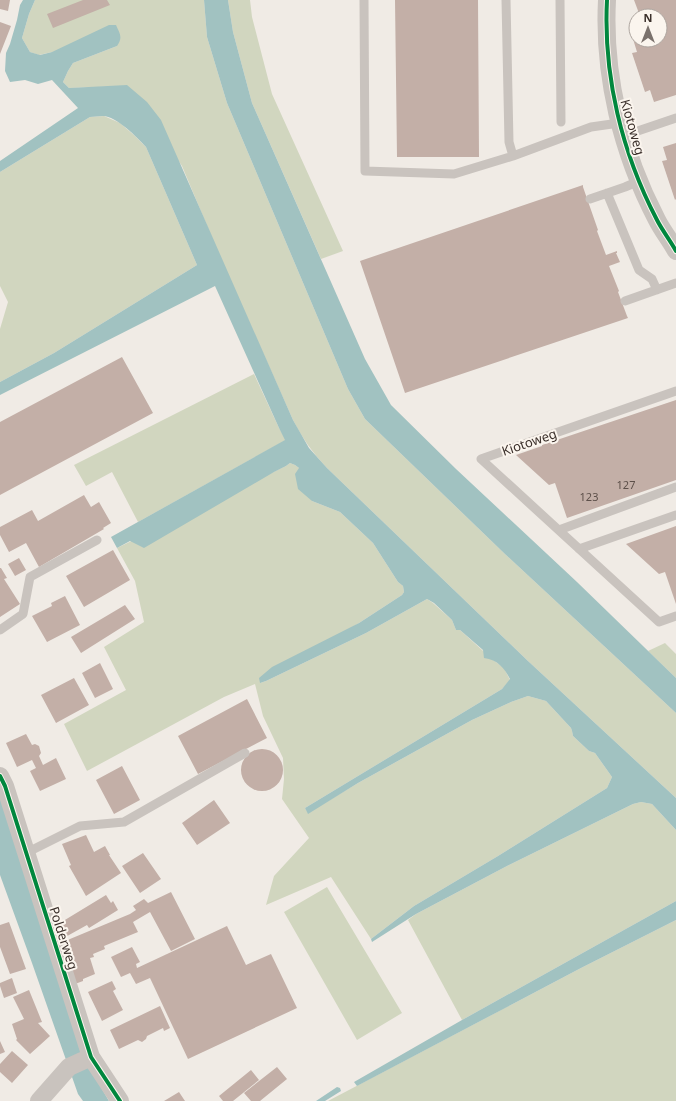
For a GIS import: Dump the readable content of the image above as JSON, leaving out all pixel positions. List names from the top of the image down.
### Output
{
  "streets": {
    "street": ["Kiotoweg", "Polderweg"]
  },
  "house_numbers": ["127", "123"],
  "north": "top"
}
